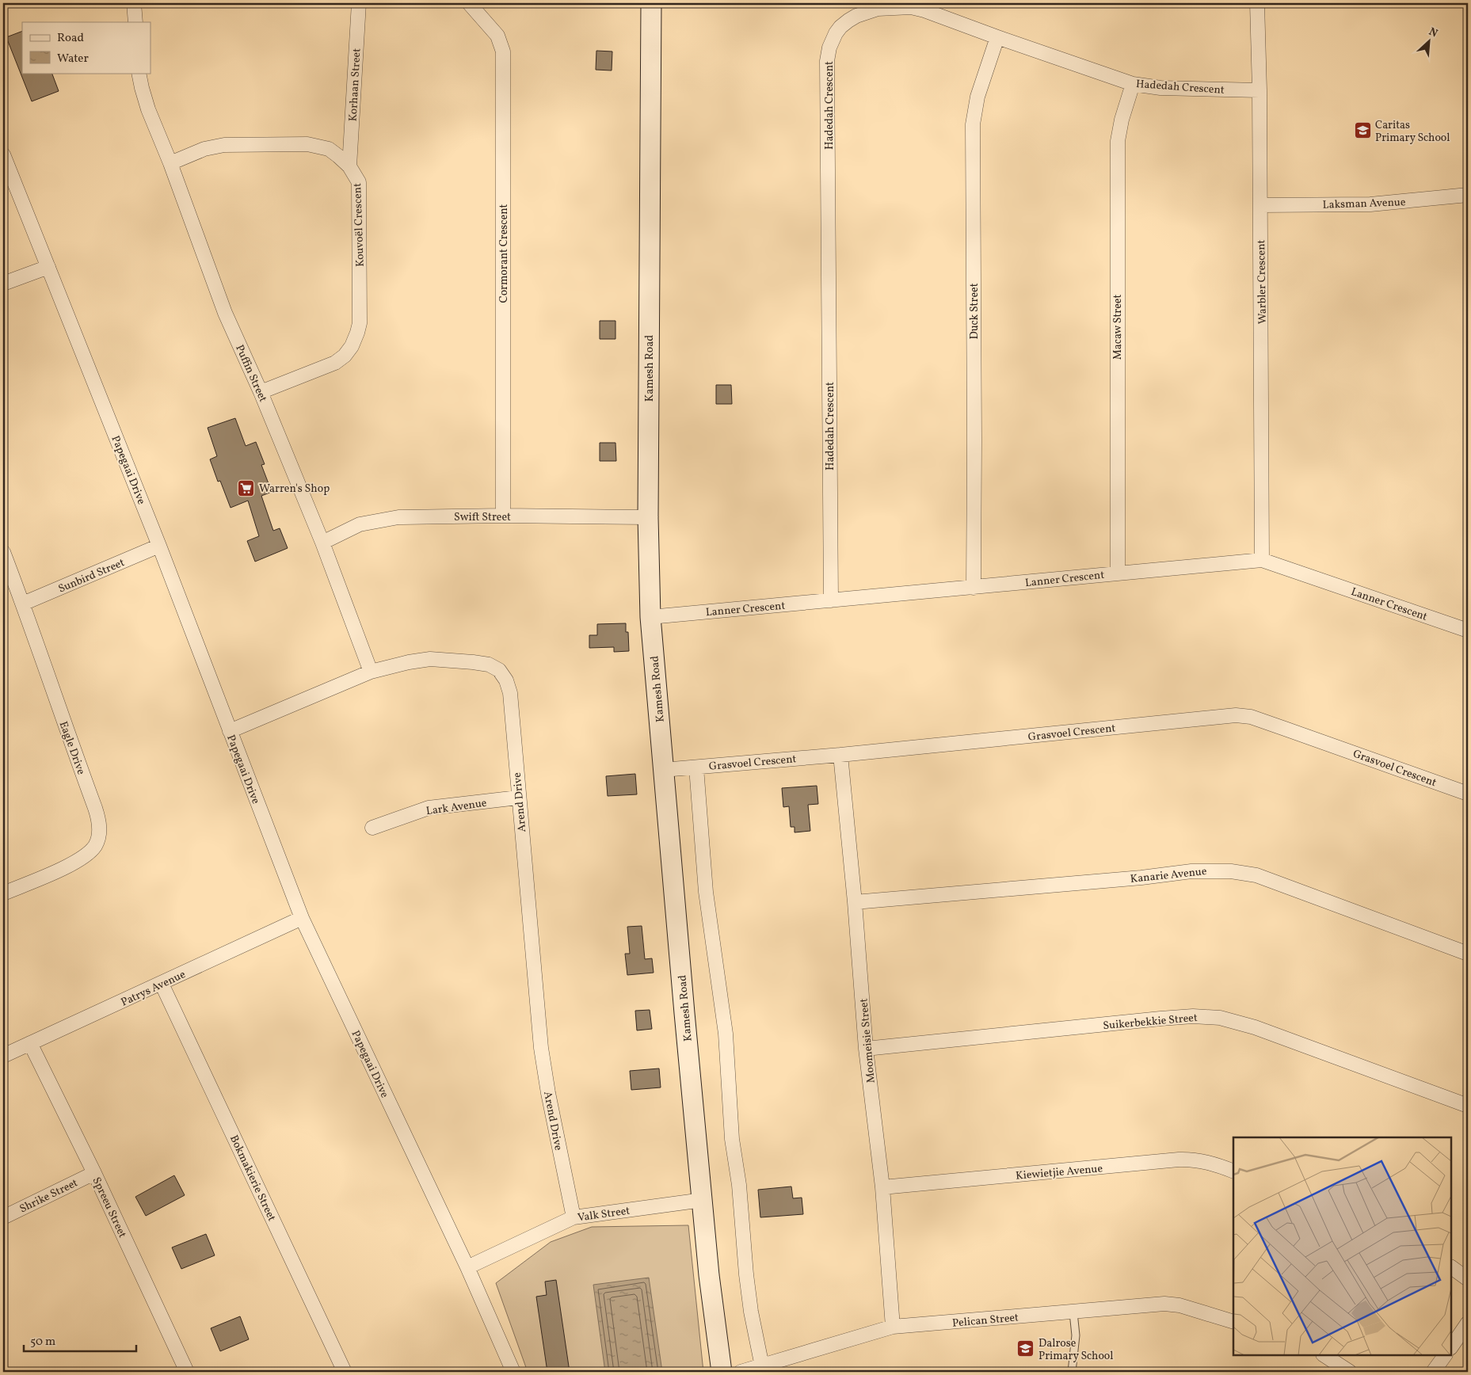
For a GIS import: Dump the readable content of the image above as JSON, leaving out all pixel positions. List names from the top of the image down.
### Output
{
  "streets": {
    "street": [
      "Korhaan Street",
      "Hadedah Crescent",
      "Laksman Avenue",
      "Kouvoël Crescent",
      "Cormorant Crescent",
      "Warbler Crescent",
      "Duck Street",
      "Macaw Street",
      "Kamesh Road",
      "Puffin Street",
      "Papegaai Drive",
      "Swift Street",
      "Sunbird Street",
      "Lanner Crescent",
      "Grasvoel Crescent",
      "Eagle Drive",
      "Arend Drive",
      "Lark Avenue",
      "Kanarie Avenue",
      "Patrys Avenue",
      "Suikerbekkie Street",
      "Moomeisie Street",
      "Kiewietjie Avenue",
      "Bokmakierie Street",
      "Shrike Street",
      "Spreeu Street",
      "Valk Street",
      "Pelican Street"
    ]
  },
  "crossings": [
    ["Korhaan Street", "Kouvoël Crescent"],
    ["Hadedah Crescent", "Warbler Crescent"],
    ["Hadedah Crescent", "Duck Street"],
    ["Hadedah Crescent", "Macaw Street"],
    ["Hadedah Crescent", "Lanner Crescent"],
    ["Laksman Avenue", "Warbler Crescent"],
    ["Kouvoël Crescent", "Puffin Street"],
    ["Cormorant Crescent", "Swift Street"],
    ["Warbler Crescent", "Lanner Crescent"],
    ["Duck Street", "Lanner Crescent"],
    ["Macaw Street", "Lanner Crescent"],
    ["Kamesh Road", "Swift Street"],
    ["Kamesh Road", "Lanner Crescent"],
    ["Kamesh Road", "Grasvoel Crescent"],
    ["Kamesh Road", "Valk Street"],
    ["Puffin Street", "Swift Street"],
    ["Puffin Street", "Arend Drive"],
    ["Papegaai Drive", "Sunbird Street"],
    ["Papegaai Drive", "Arend Drive"],
    ["Papegaai Drive", "Patrys Avenue"],
    ["Papegaai Drive", "Valk Street"],
    ["Sunbird Street", "Eagle Drive"],
    ["Grasvoel Crescent", "Moomeisie Street"],
    ["Arend Drive", "Lark Avenue"],
    ["Arend Drive", "Valk Street"],
    ["Kanarie Avenue", "Moomeisie Street"],
    ["Patrys Avenue", "Bokmakierie Street"],
    ["Patrys Avenue", "Spreeu Street"],
    ["Suikerbekkie Street", "Moomeisie Street"],
    ["Moomeisie Street", "Kiewietjie Avenue"],
    ["Moomeisie Street", "Pelican Street"],
    ["Shrike Street", "Spreeu Street"]
  ],
  "places": {
    "school or university": ["Caritas Primary School", "Dalrose Primary School"],
    "supermarket": ["Warren's Shop"]
  },
  "legend": ["Road", "Water"],
  "scale_bar": "50 m",
  "north": "top right"
}
